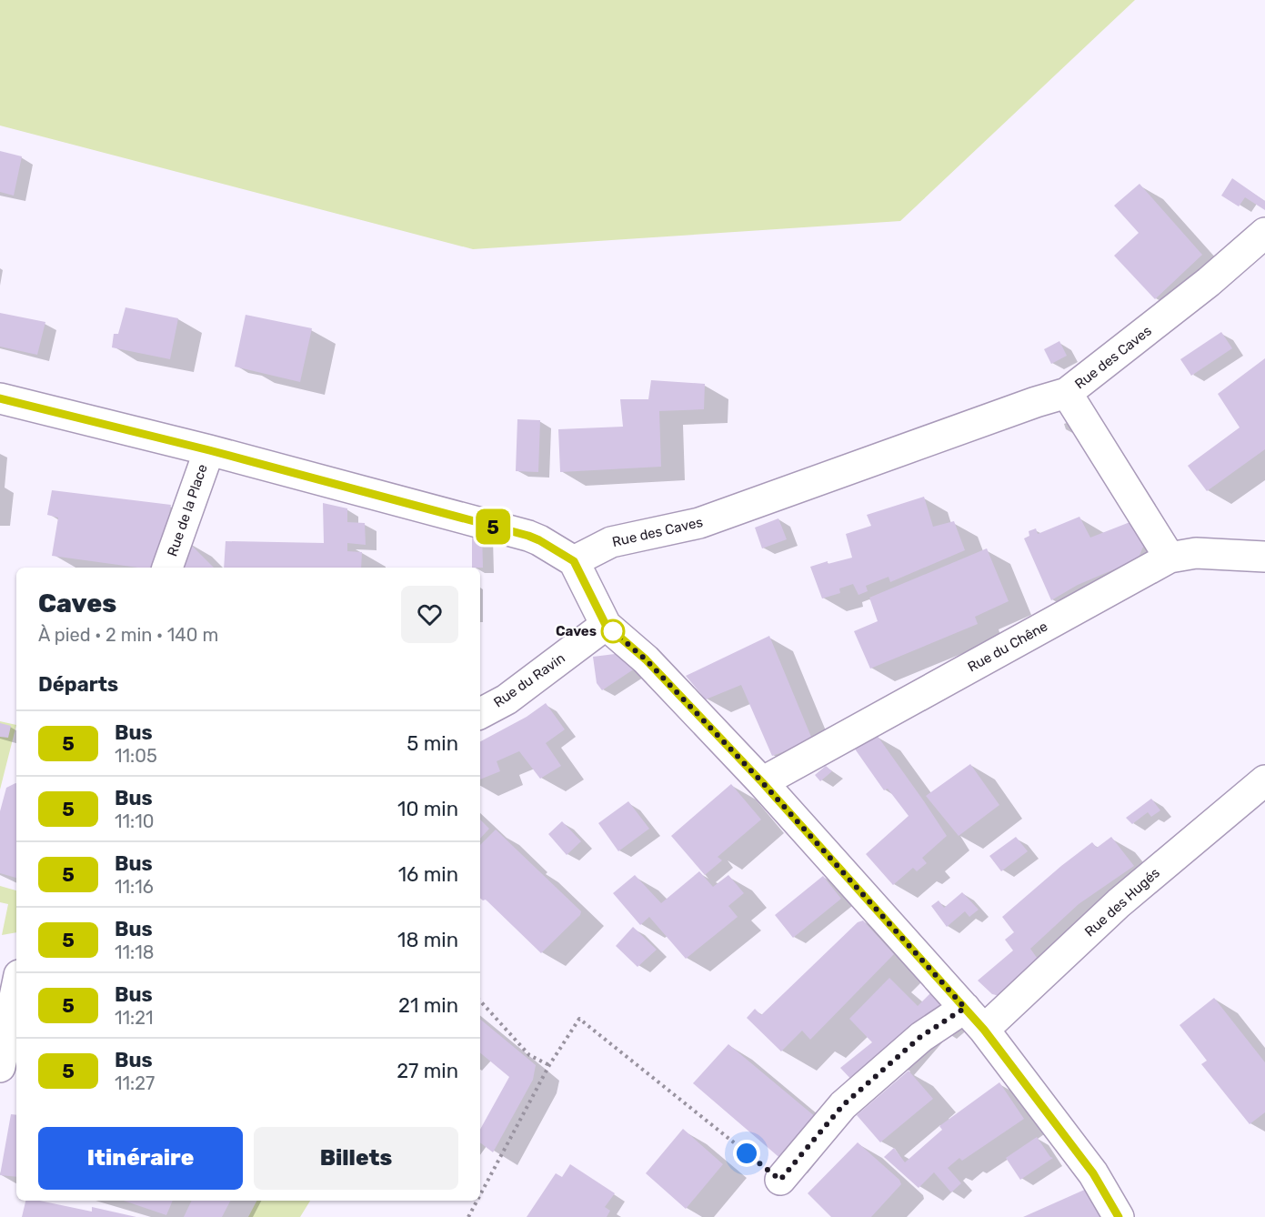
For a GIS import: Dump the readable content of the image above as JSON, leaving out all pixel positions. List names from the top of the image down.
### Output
{
  "streets": {
    "street": [
      "Rue des Caves",
      "Rue de la Place",
      "Rue du Chêne",
      "Rue du Ravin",
      "Rue des Hugés"
    ]
  },
  "places": ["Caves"],
  "lines": ["bus line 5"],
  "page": {
    "on_map": "5",
    "heading": [
      ["Caves", "À pied · 2 min · 140 m"],
      "Départs"
    ],
    "list": [
      {
        "mark": "5",
        "name": "Bus",
        "note": "11:05",
        "value": "5 min"
      },
      {
        "mark": "5",
        "name": "Bus",
        "note": "11:10",
        "value": "10 min"
      },
      {
        "mark": "5",
        "name": "Bus",
        "note": "11:16",
        "value": "16 min"
      },
      {
        "mark": "5",
        "name": "Bus",
        "note": "11:18",
        "value": "18 min"
      },
      {
        "mark": "5",
        "name": "Bus",
        "note": "11:21",
        "value": "21 min"
      },
      {
        "mark": "5",
        "name": "Bus",
        "note": "11:27",
        "value": "27 min"
      }
    ],
    "buttons": ["Itinéraire", "Billets"]
  }
}
